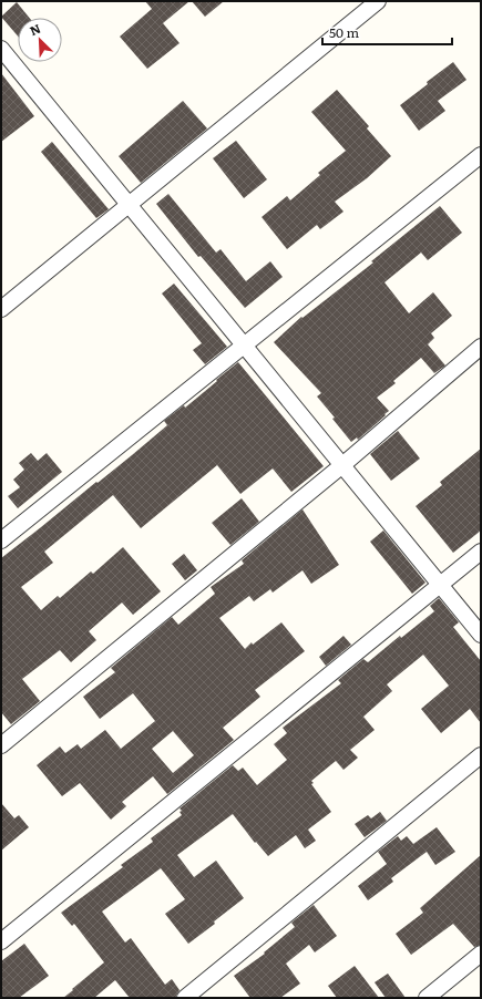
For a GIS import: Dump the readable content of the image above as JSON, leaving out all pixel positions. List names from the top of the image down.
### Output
{
  "scale_bar": "50 m",
  "north": "top left"
}
